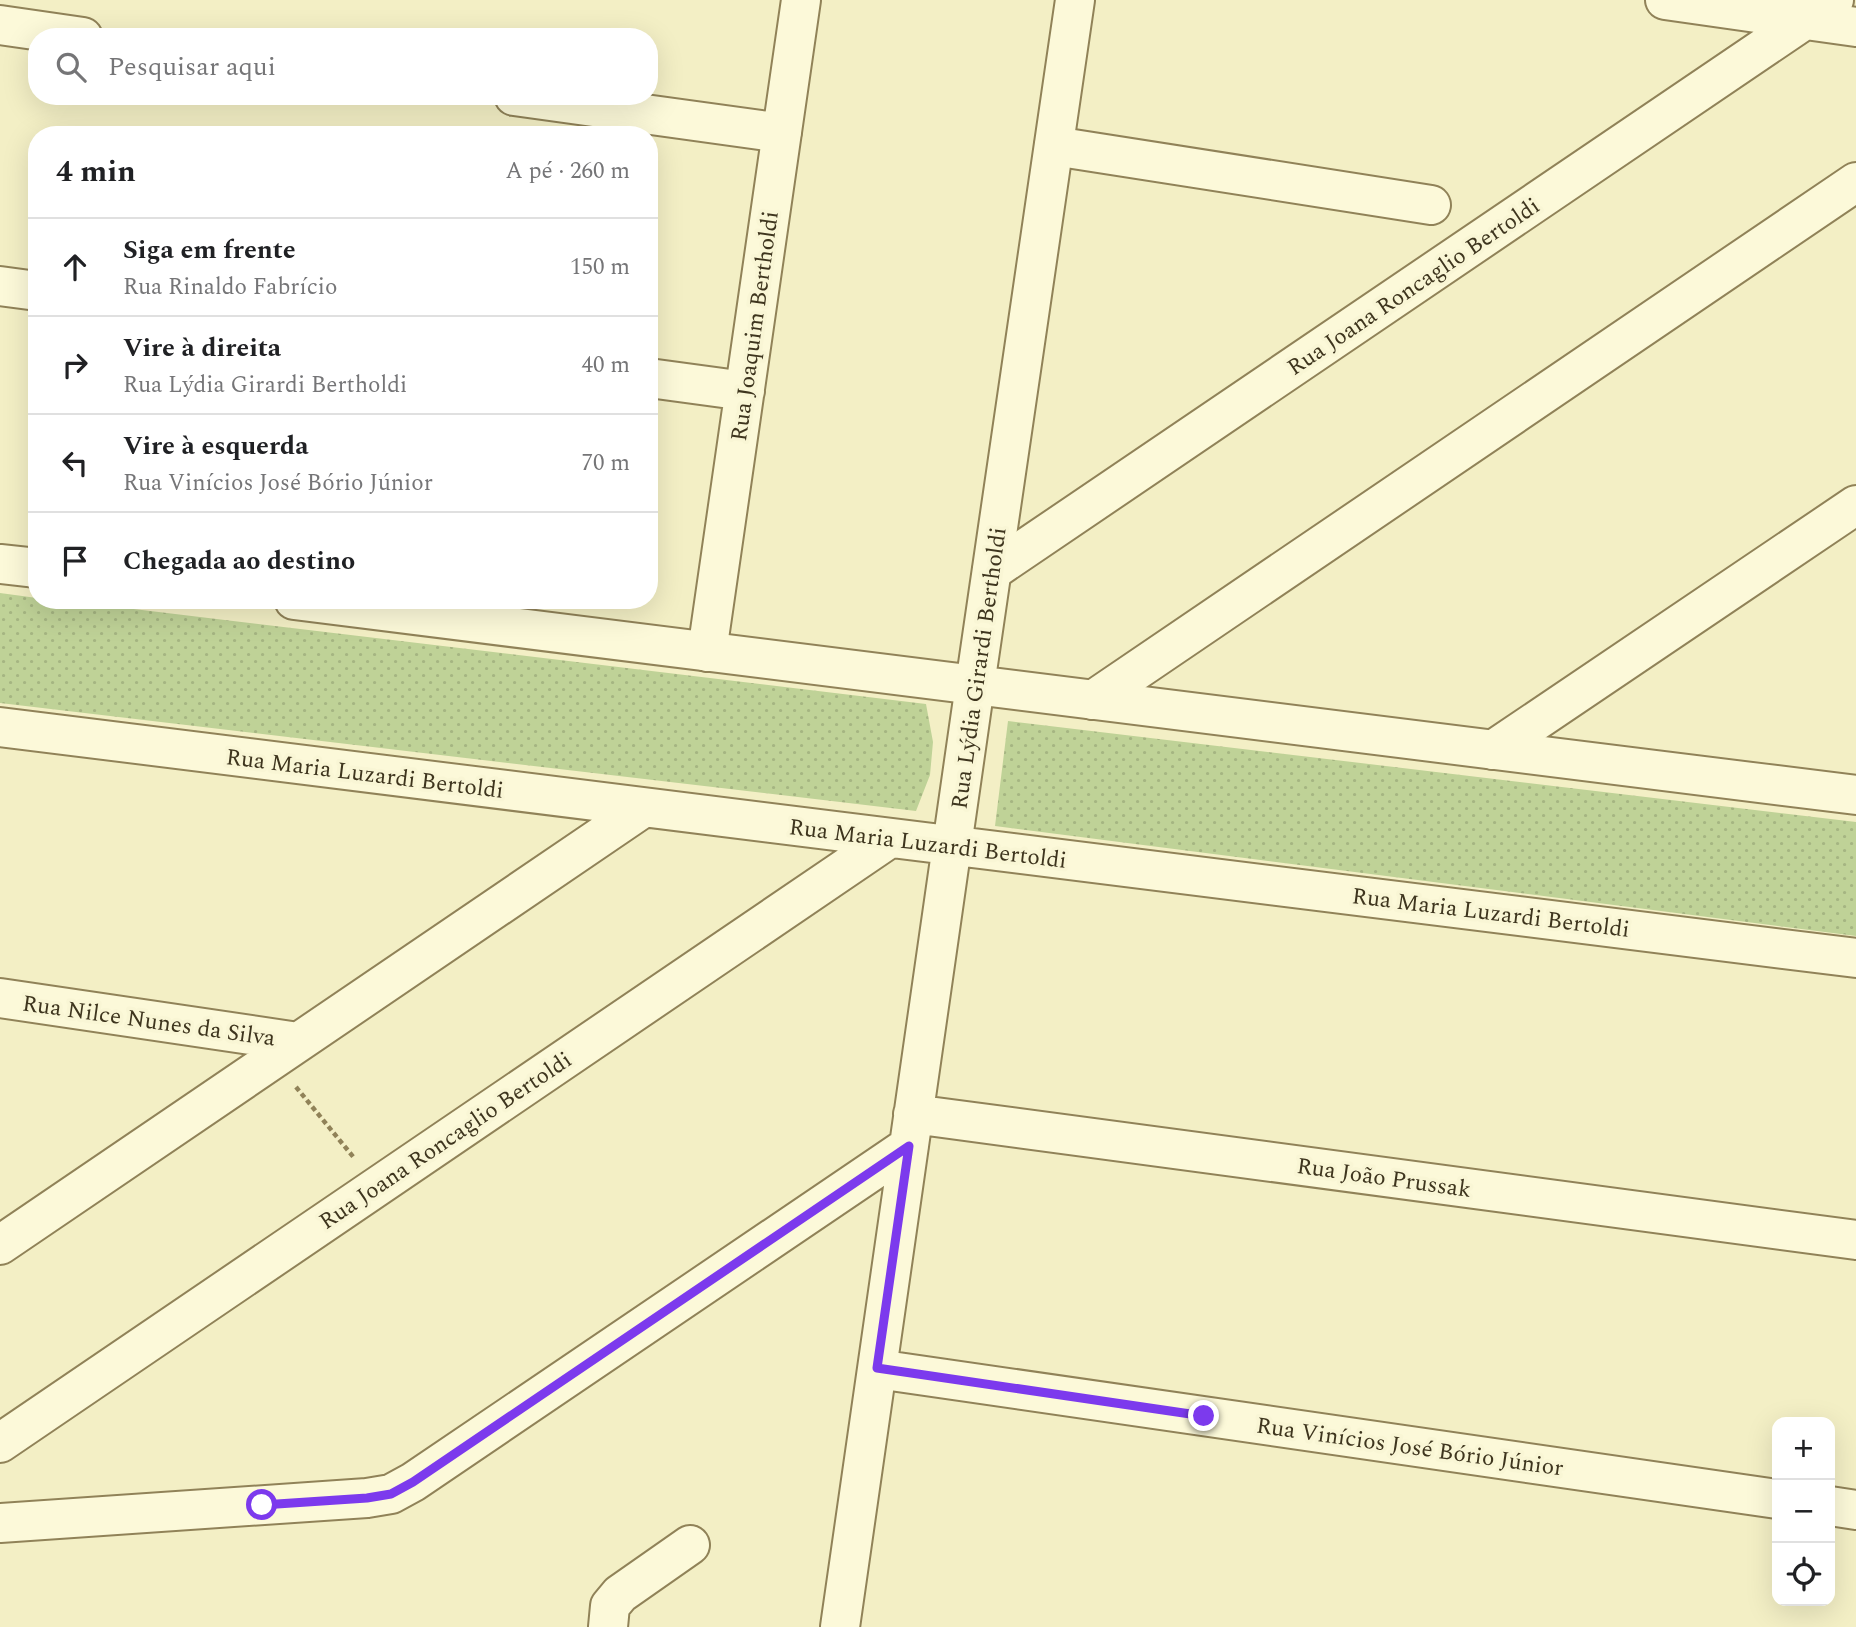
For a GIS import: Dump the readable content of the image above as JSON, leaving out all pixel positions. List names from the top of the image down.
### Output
{
  "streets": {
    "street": [
      "Rua Joana Roncaglio Bertoldi",
      "Rua Joaquim Bertholdi",
      "Rua Lýdia Girardi Bertholdi",
      "Rua Maria Luzardi Bertoldi",
      "Rua Nilce Nunes da Silva",
      "Rua João Prussak",
      "Rua Vinícios José Bório Júnior"
    ]
  },
  "crossings": [
    ["Rua Joana Roncaglio Bertoldi", "Rua Lýdia Girardi Bertholdi"],
    ["Rua Joana Roncaglio Bertoldi", "Rua Maria Luzardi Bertoldi"],
    ["Rua Lýdia Girardi Bertholdi", "Rua Maria Luzardi Bertoldi"],
    ["Rua Lýdia Girardi Bertholdi", "Rua João Prussak"],
    ["Rua Lýdia Girardi Bertholdi", "Rua Vinícios José Bório Júnior"]
  ],
  "page": {
    "search": "Pesquisar aqui",
    "heading": ["4 min", "A pé · 260 m"],
    "list": [
      ["Siga em frente", "Rua Rinaldo Fabrício", "150 m"],
      ["Vire à direita", "Rua Lýdia Girardi Bertholdi", "40 m"],
      ["Vire à esquerda", "Rua Vinícios José Bório Júnior", "70 m"],
      "Chegada ao destino"
    ],
    "map_buttons": ["+", "−"]
  }
}
